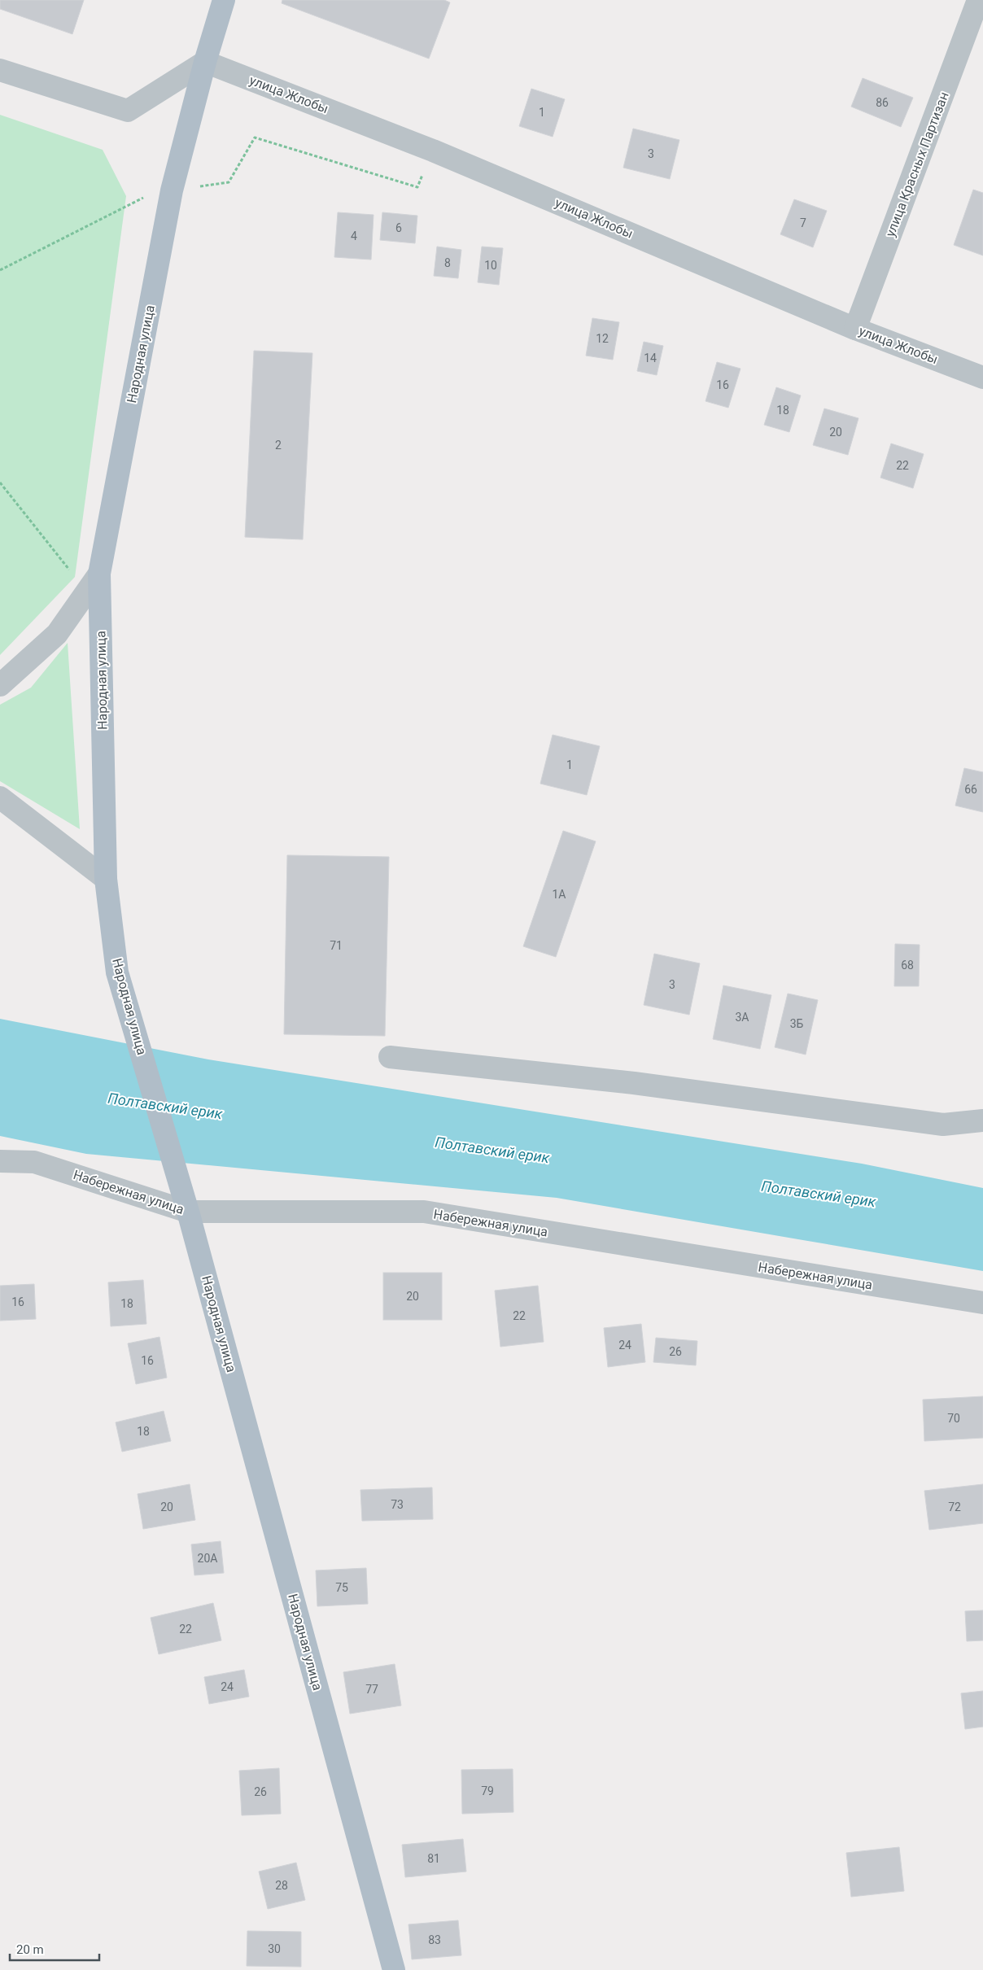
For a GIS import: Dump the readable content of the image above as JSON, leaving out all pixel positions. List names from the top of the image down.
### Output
{
  "streets": {
    "main road": ["Народная улица"],
    "street": ["улица Жлобы", "улица Красных Партизан", "Набережная улица"]
  },
  "crossings": [
    ["улица Жлобы", "улица Красных Партизан"],
    ["улица Жлобы", "Народная улица"],
    ["Народная улица", "Набережная улица"]
  ],
  "water": ["Полтавский ерик"],
  "house_numbers": [
    "86",
    "1",
    "3",
    "7",
    "6",
    "4",
    "8",
    "10",
    "12",
    "14",
    "16",
    "18",
    "20",
    "2",
    "22",
    "1",
    "66",
    "1А",
    "71",
    "68",
    "3",
    "3А",
    "3Б",
    "20",
    "16",
    "18",
    "22",
    "24",
    "26",
    "16",
    "70",
    "18",
    "73",
    "20",
    "72",
    "20А",
    "75",
    "22",
    "24",
    "77",
    "79",
    "26",
    "81",
    "28",
    "83",
    "30"
  ],
  "scale_bar": "20 m"
}
